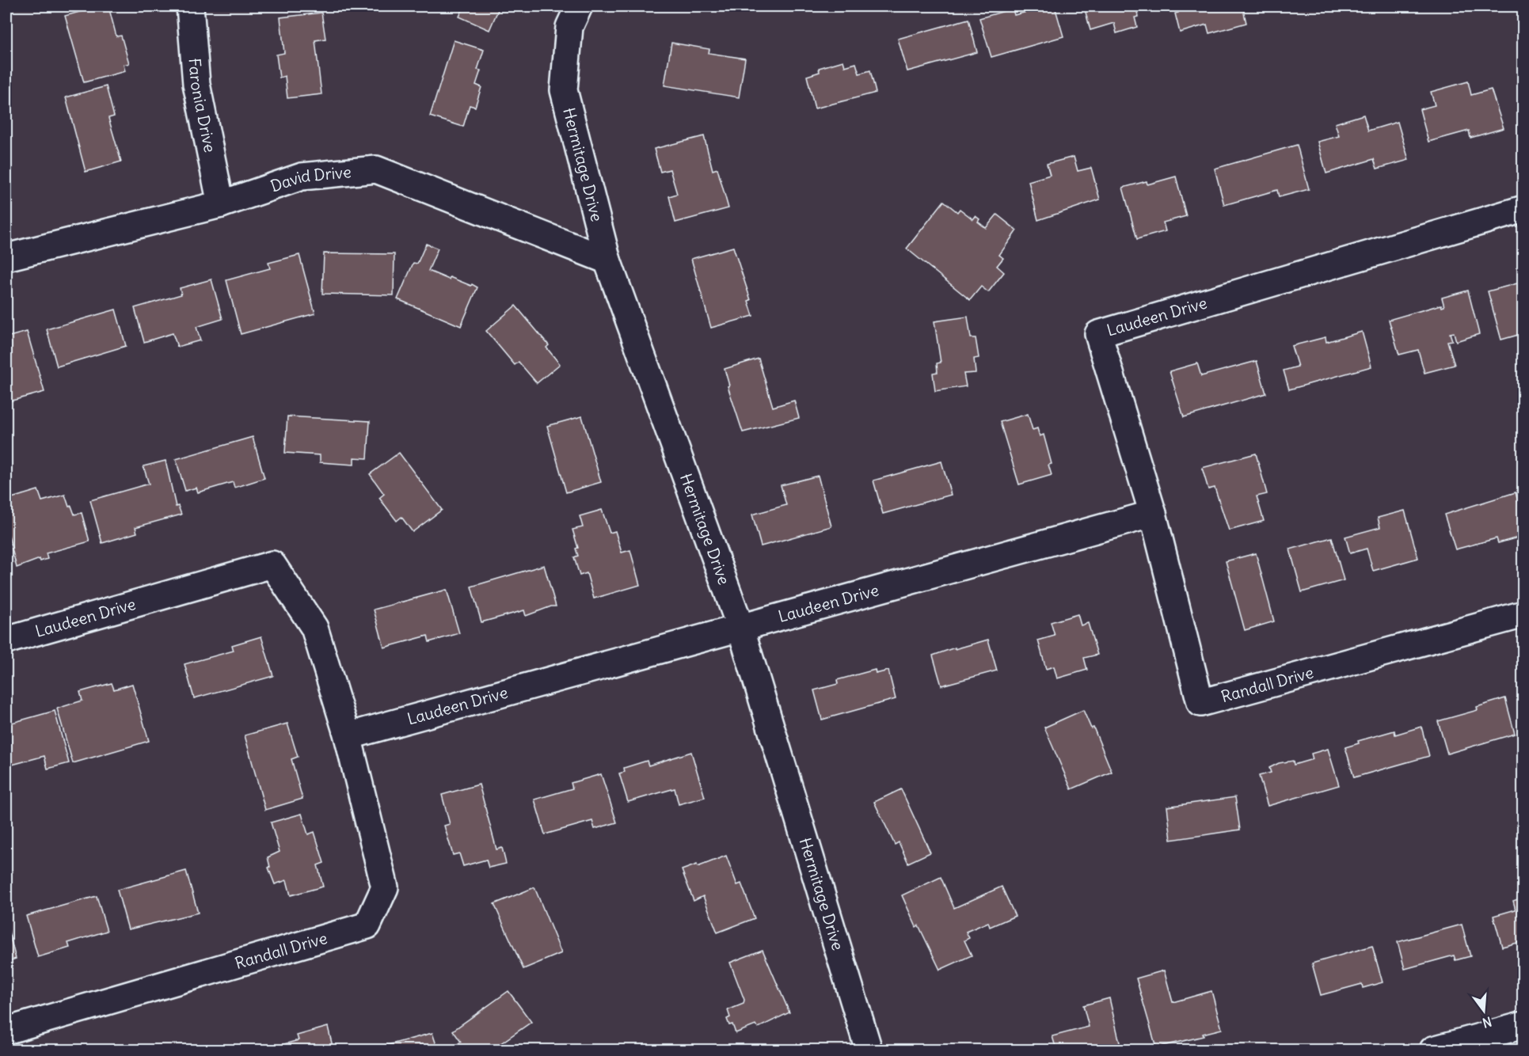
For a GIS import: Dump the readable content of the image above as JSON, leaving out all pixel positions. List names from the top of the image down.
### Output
{
  "streets": {
    "street": [
      "Faronia Drive",
      "Hermitage Drive",
      "David Drive",
      "Laudeen Drive",
      "Randall Drive"
    ]
  },
  "crossings": [
    ["Faronia Drive", "David Drive"],
    ["Hermitage Drive", "David Drive"],
    ["Hermitage Drive", "Laudeen Drive"],
    ["Laudeen Drive", "Randall Drive"]
  ],
  "north": "bottom"
}
